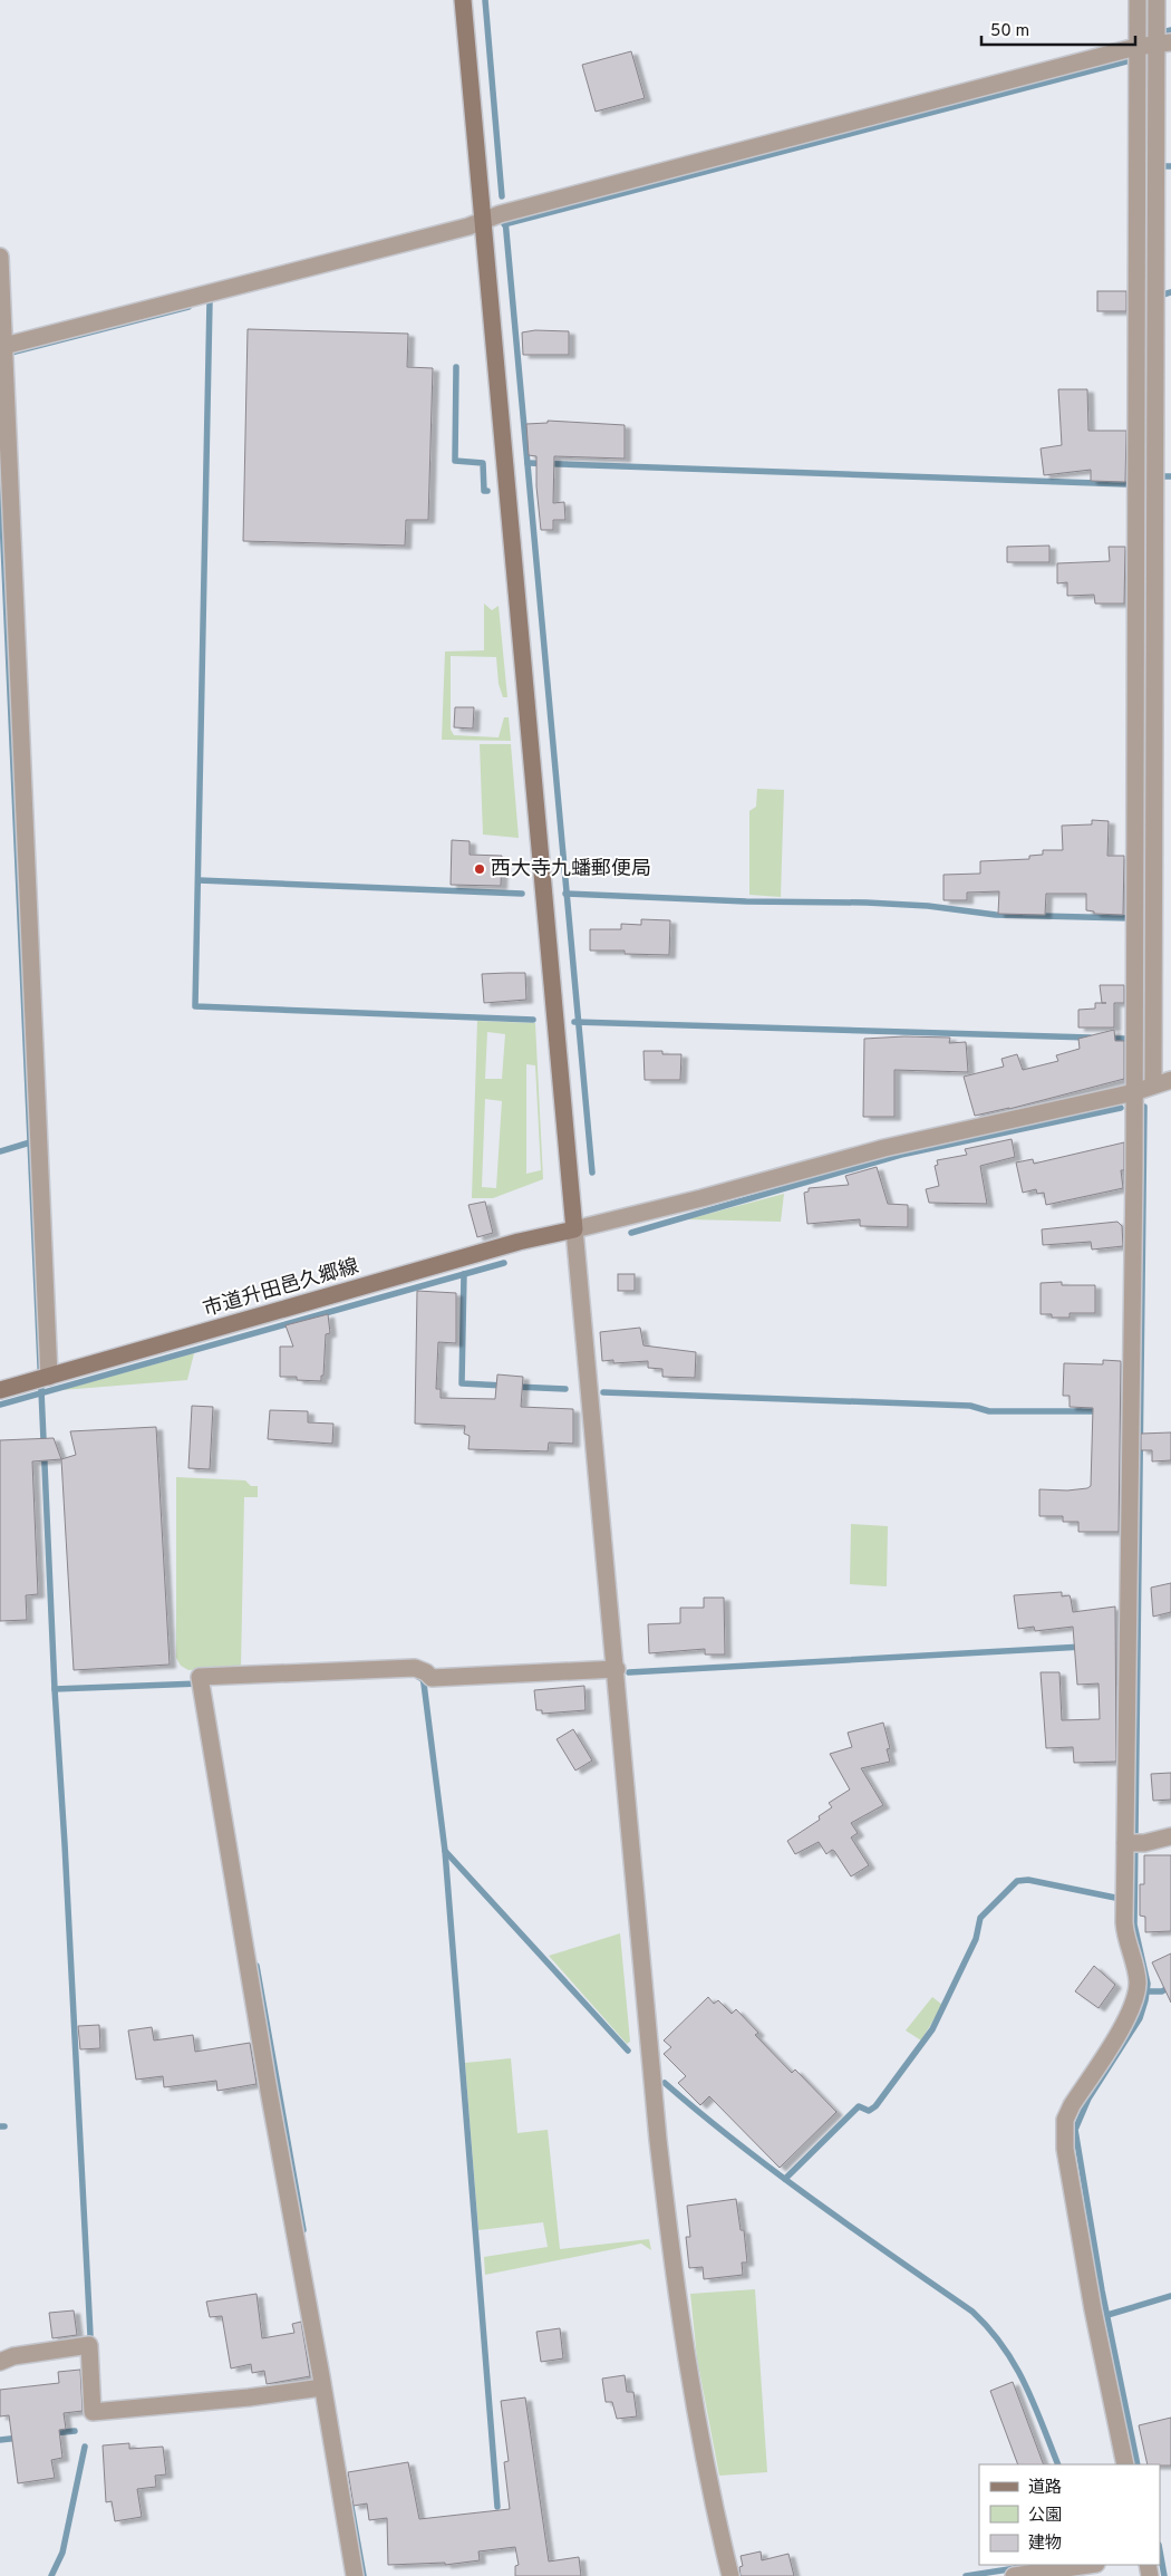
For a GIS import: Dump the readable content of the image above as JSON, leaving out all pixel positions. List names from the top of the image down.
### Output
{
  "streets": {
    "street": ["市道升田邑久郷線"]
  },
  "places": ["西大寺九蟠郵便局"],
  "legend": ["道路", "公園", "建物"],
  "scale_bar": "50 m"
}
